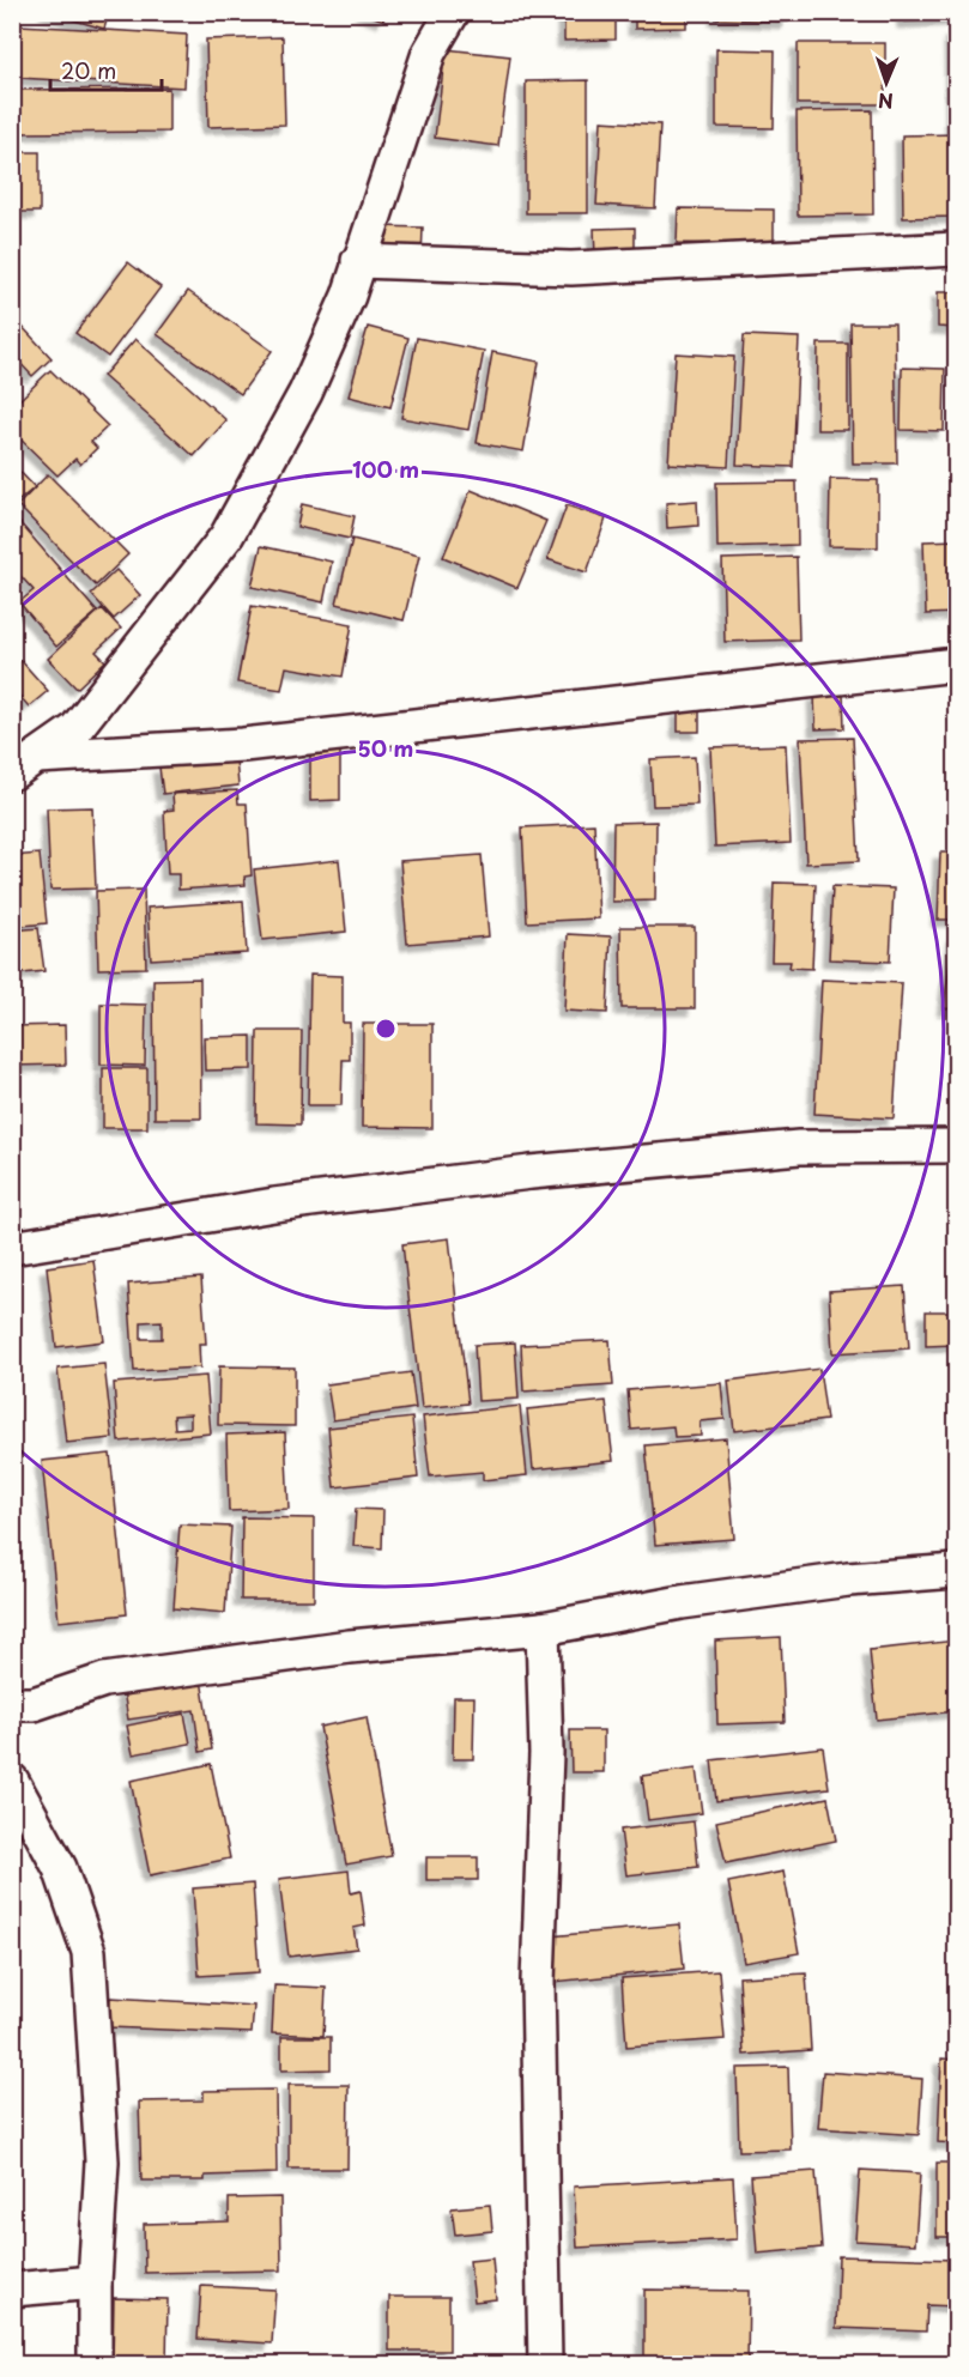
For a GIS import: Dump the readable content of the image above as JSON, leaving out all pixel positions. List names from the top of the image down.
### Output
{
  "scale_bar": "20 m",
  "north": "bottom",
  "rings": ["100 m", "50 m"]
}
